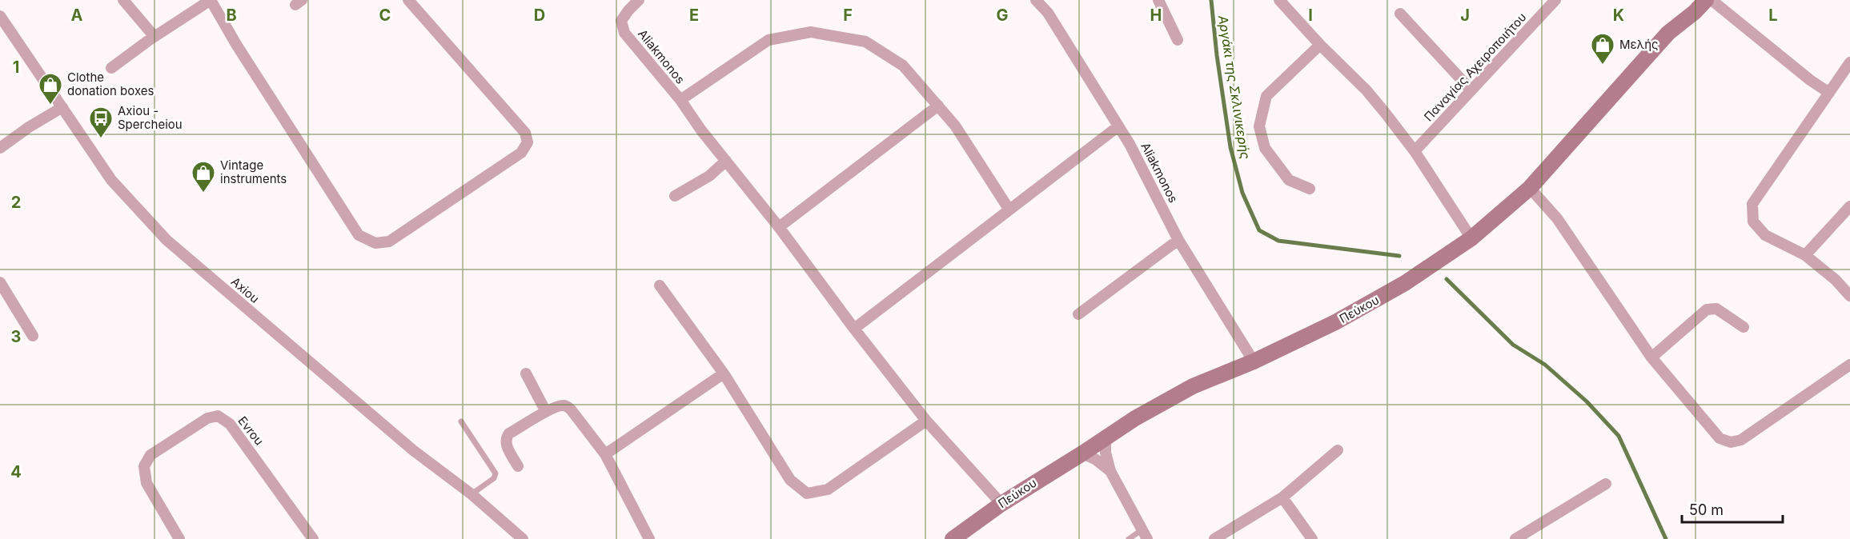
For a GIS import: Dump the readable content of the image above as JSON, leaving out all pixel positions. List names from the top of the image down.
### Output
{
  "streets": {
    "main road": ["Πεύκου"],
    "street": [
      "Aliakmonos",
      "Παναγίας Αχειροποιήτου",
      "Axiou",
      "Evrou"
    ]
  },
  "crossings": [
    ["Aliakmonos", "Πεύκου"]
  ],
  "water": ["Αργάκι της Σκλινικερής"],
  "places": {
    "shop": ["Μελής", "Clothe donation boxes", "Vintage instruments"],
    "bus stop": ["Axiou - Spercheiou"]
  },
  "scale_bar": "50 m",
  "grid": {
    "columns": [
      "A",
      "B",
      "C",
      "D",
      "E",
      "F",
      "G",
      "H",
      "I",
      "J",
      "K",
      "L"
    ],
    "rows": [
      "1",
      "2",
      "3",
      "4"
    ]
  }
}
